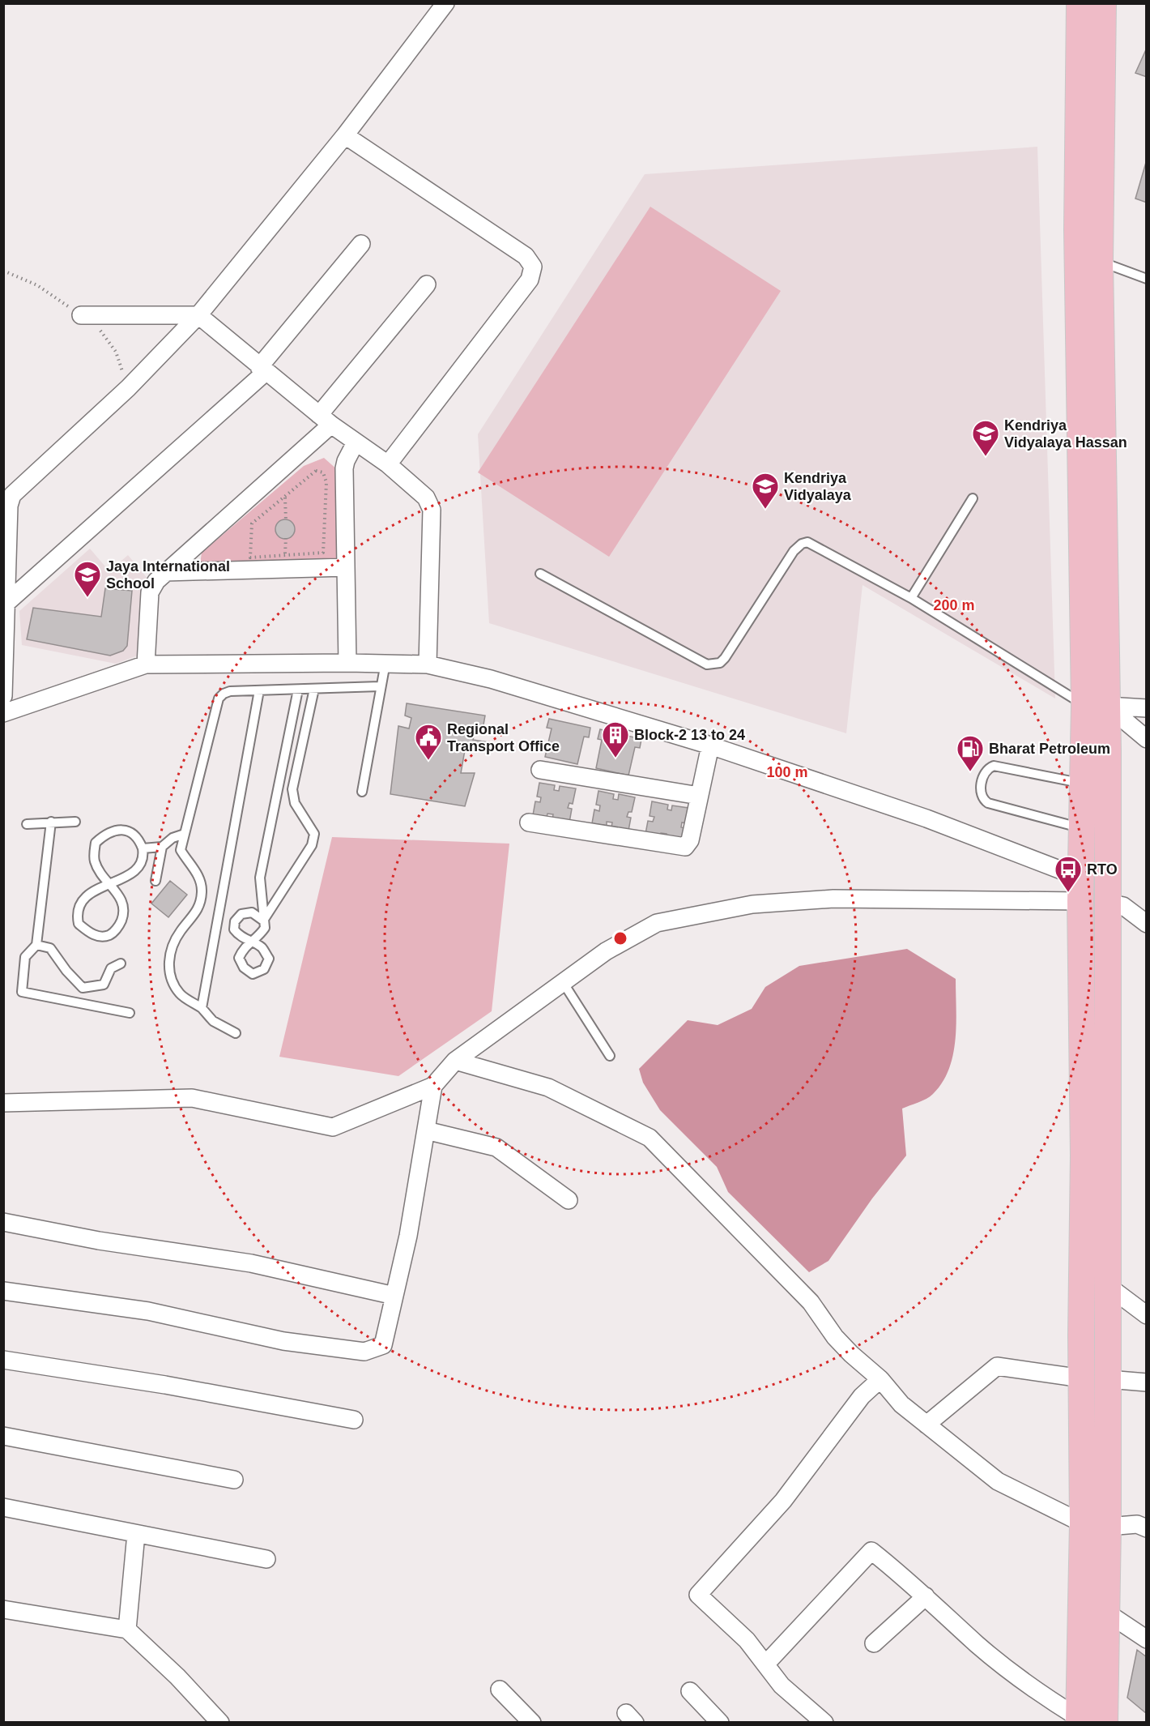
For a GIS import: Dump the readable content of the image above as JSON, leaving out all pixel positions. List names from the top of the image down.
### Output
{
  "places": {
    "school or university": ["Kendriya Vidyalaya Hassan", "Kendriya Vidyalaya", "Jaya International School"],
    "building": ["Block-2 13 to 24"],
    "public building": ["Regional Transport Office"],
    "fuel station": ["Bharat Petroleum"],
    "bus stop": ["RTO"]
  },
  "rings": ["200 m", "100 m"]
}
